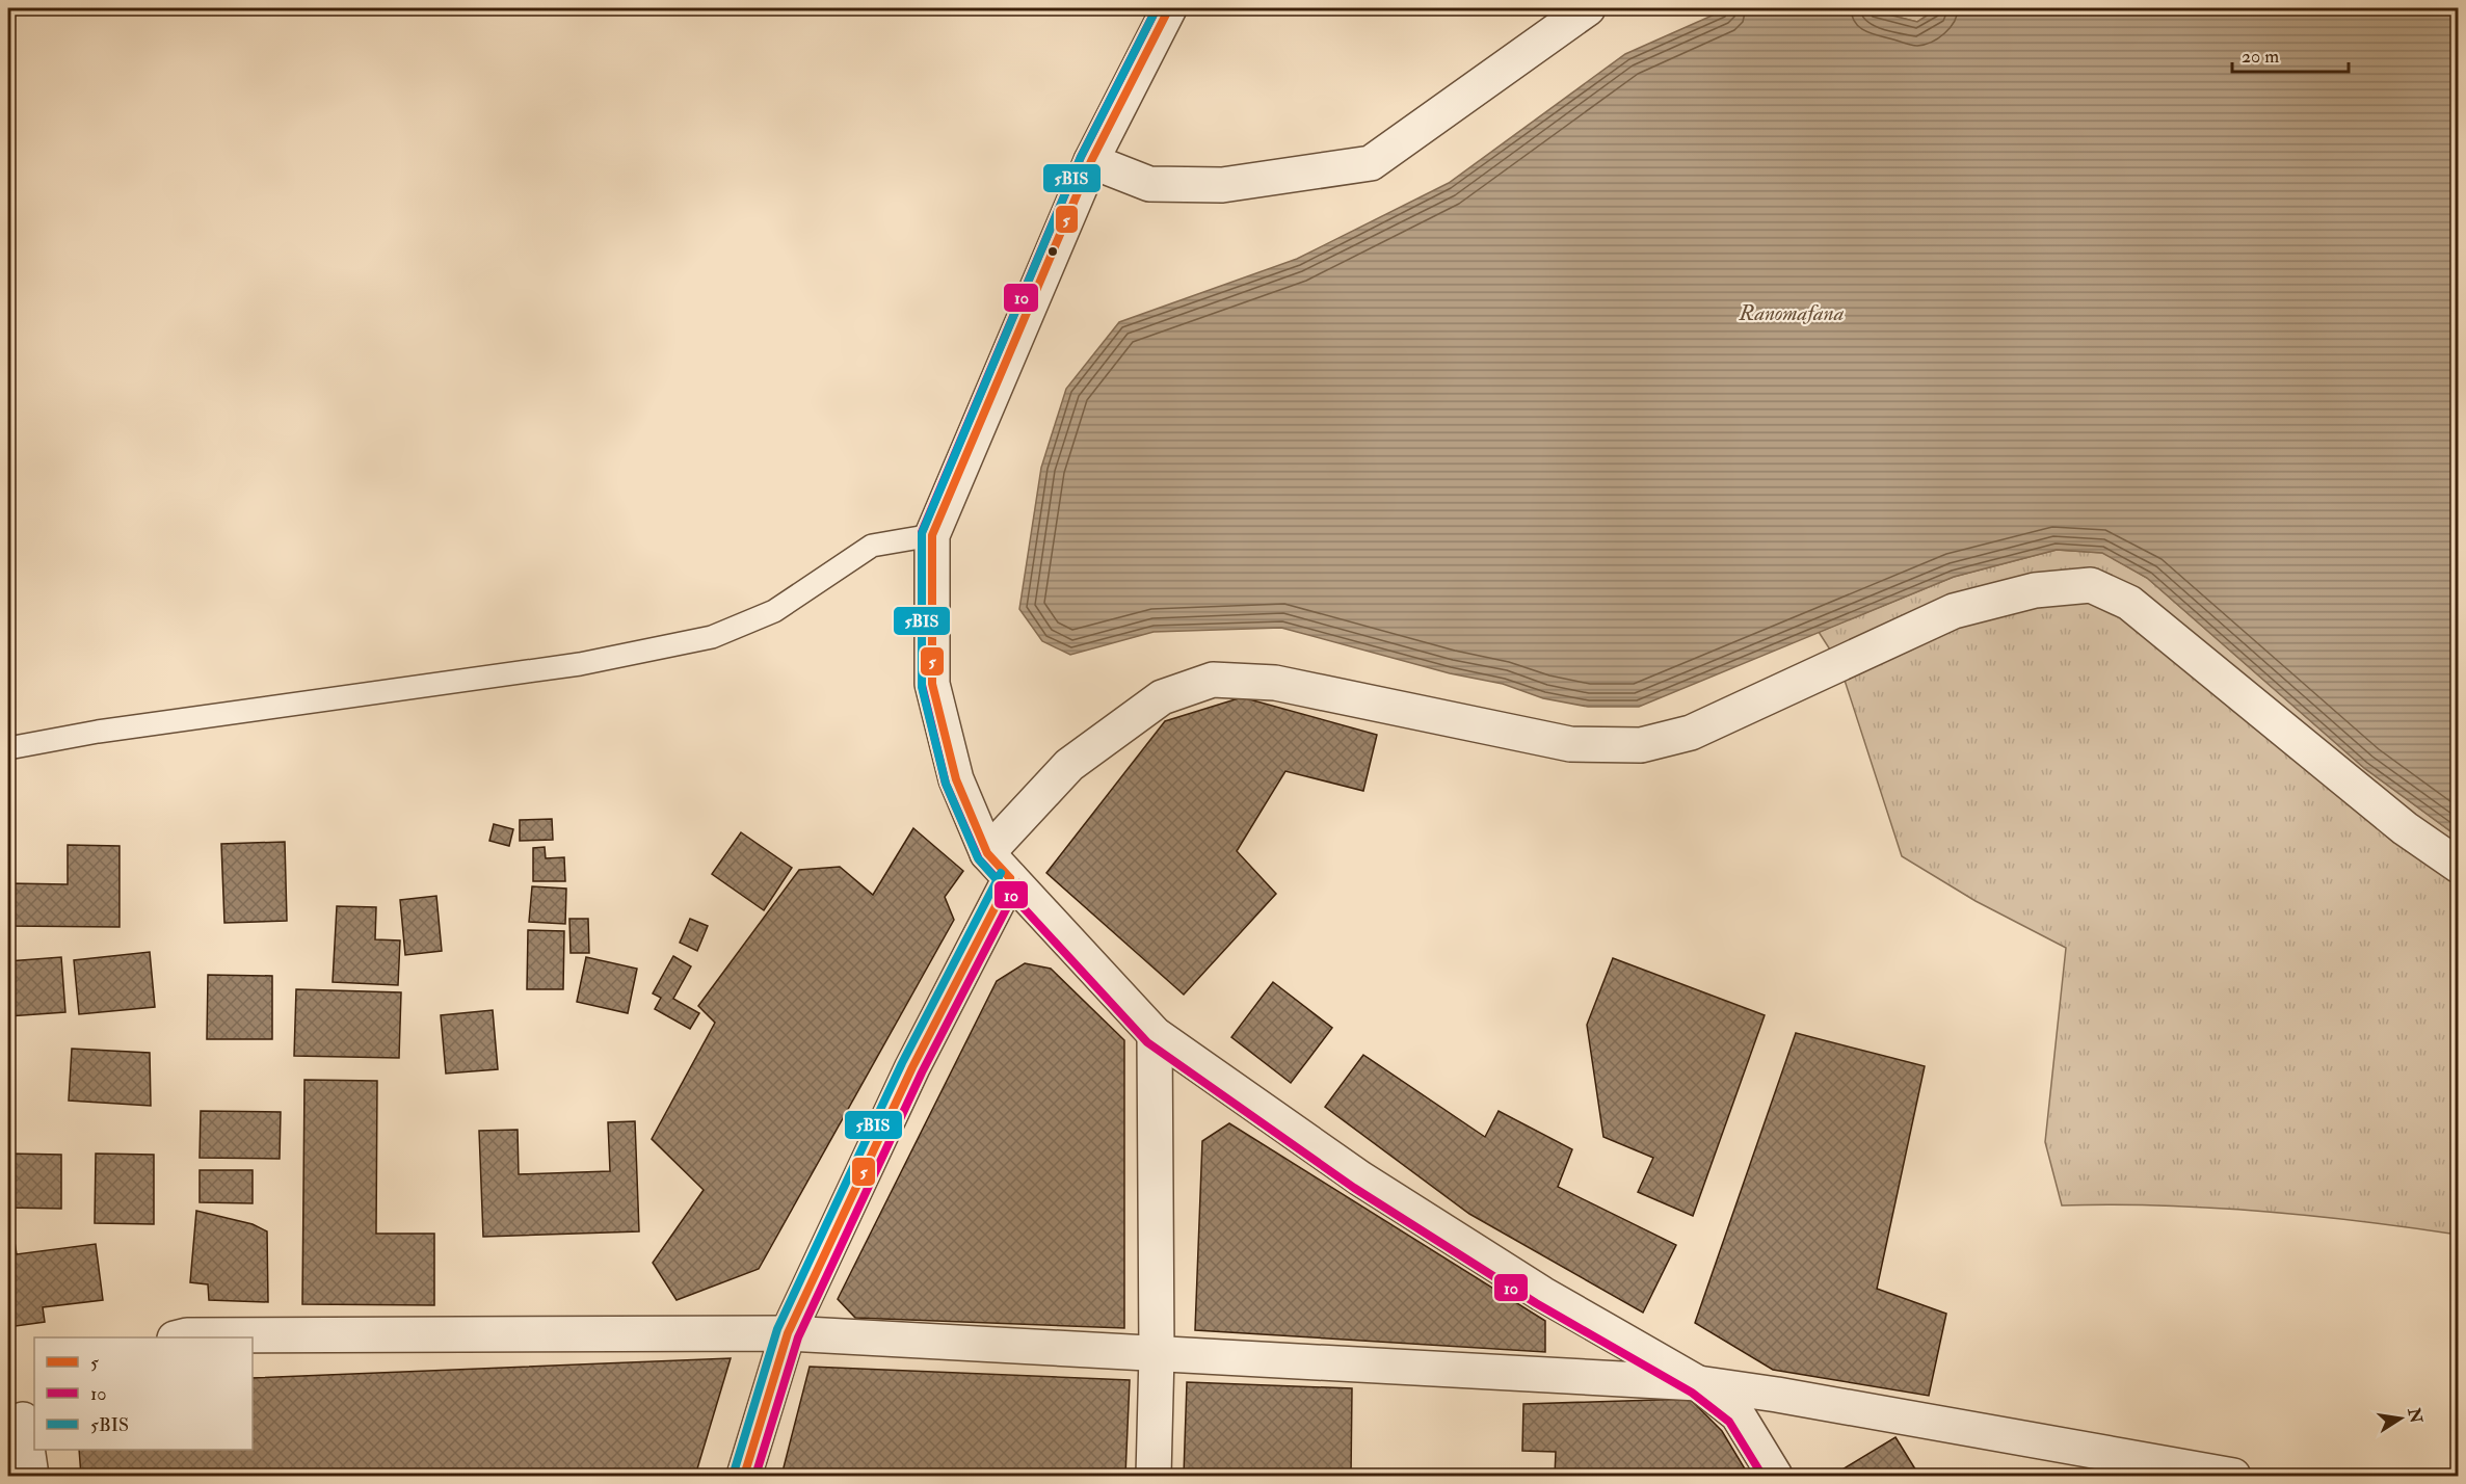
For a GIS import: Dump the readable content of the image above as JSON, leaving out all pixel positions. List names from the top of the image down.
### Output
{
  "water": ["Ranomafana"],
  "lines": ["transit line 5", "transit line 10", "transit line 5BIS"],
  "legend": ["5", "10", "5BIS"],
  "scale_bar": "20 m",
  "north": "right"
}
